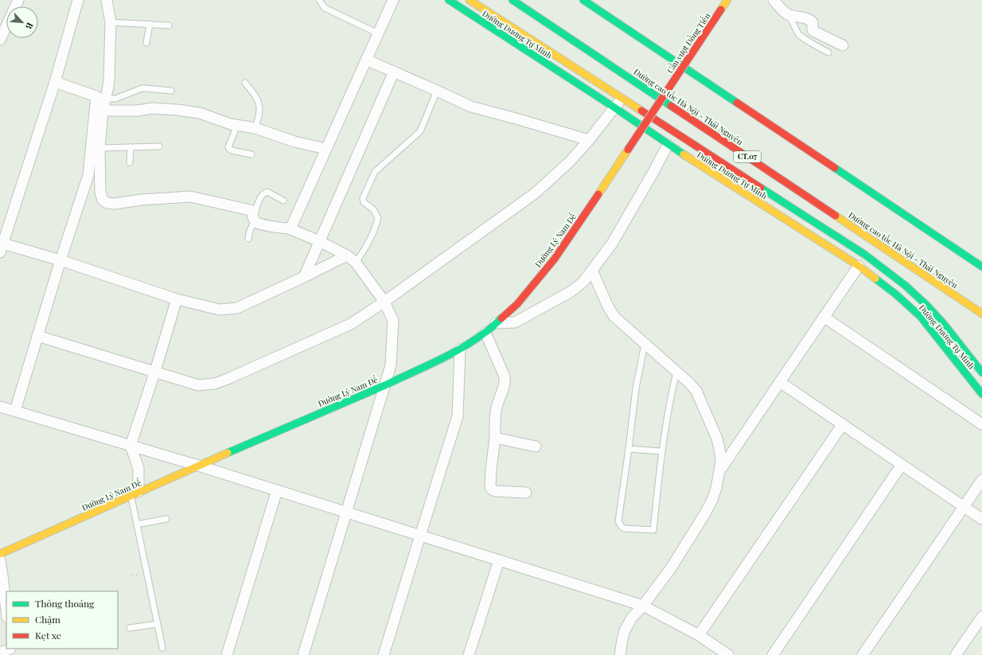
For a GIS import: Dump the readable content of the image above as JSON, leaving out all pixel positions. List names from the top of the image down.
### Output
{
  "streets": {
    "main road": [
      "Đường Dương Tự Minh",
      "Cầu vượt Đồng Tiến",
      "Đường cao tốc Hà Nội - Thái Nguyên",
      "CT.07",
      "Đường Lý Nam Đế"
    ]
  },
  "crossings": [
    ["Cầu vượt Đồng Tiến", "Đường Lý Nam Đế"]
  ],
  "legend": ["Thông thoáng", "Chậm", "Kẹt xe"],
  "north": "bottom right"
}
